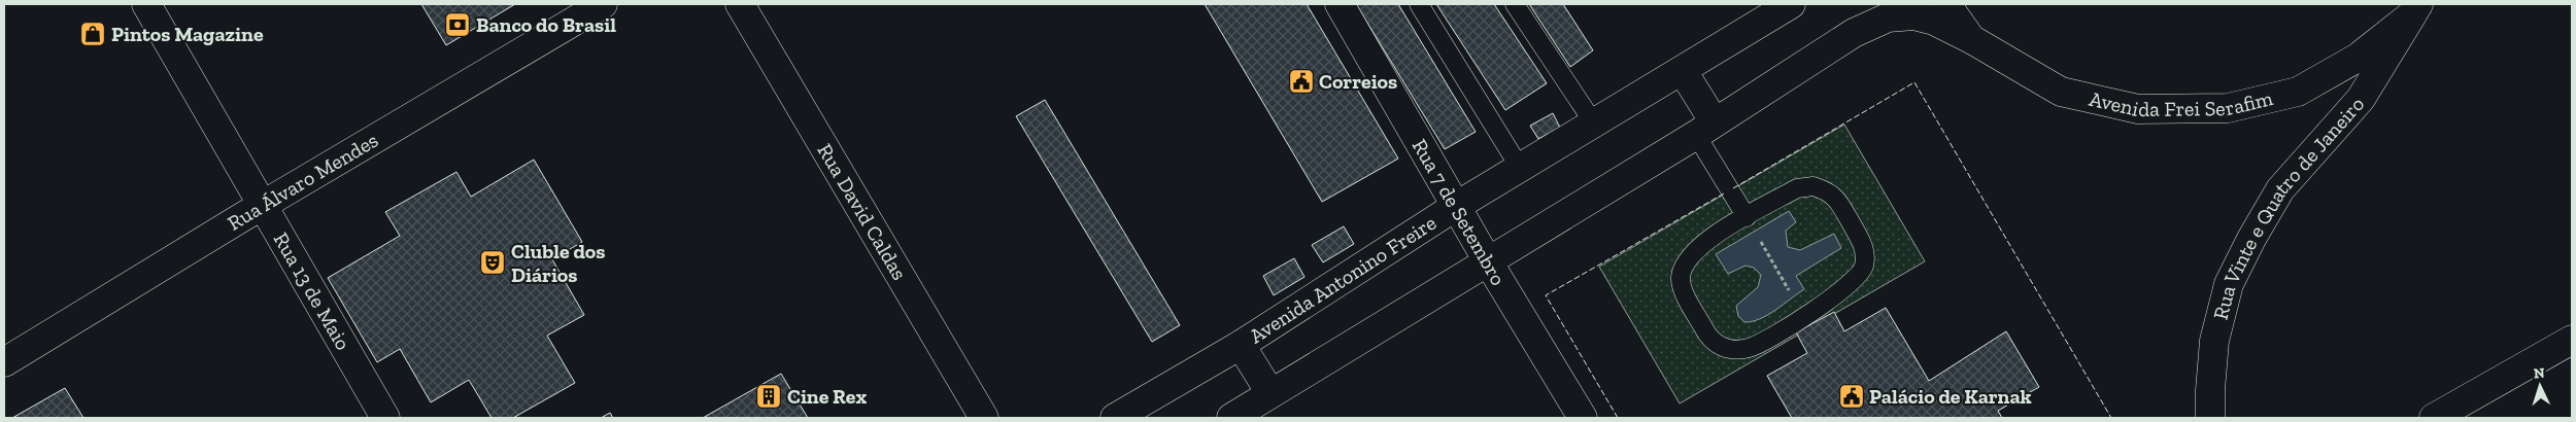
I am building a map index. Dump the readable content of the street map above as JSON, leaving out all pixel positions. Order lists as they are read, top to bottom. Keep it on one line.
{"streets":{"street":["Avenida Frei Serafim","Rua Álvaro Mendes","Rua Vinte e Quatro de Janeiro","Rua David Caldas","Rua 7 de Setembro","Avenida Antonino Freire","Rua 13 de Maio"]},"crossings":[["Avenida Frei Serafim","Rua Vinte e Quatro de Janeiro"],["Rua Álvaro Mendes","Rua 13 de Maio"],["Rua 7 de Setembro","Avenida Antonino Freire"]],"places":{"bank":["Banco do Brasil"],"shop":["Pintos Magazine"],"public building":["Correios","Palácio de Karnak"],"theatre":["Cluble dos Diários"],"building":["Cine Rex"]},"north":"top"}
